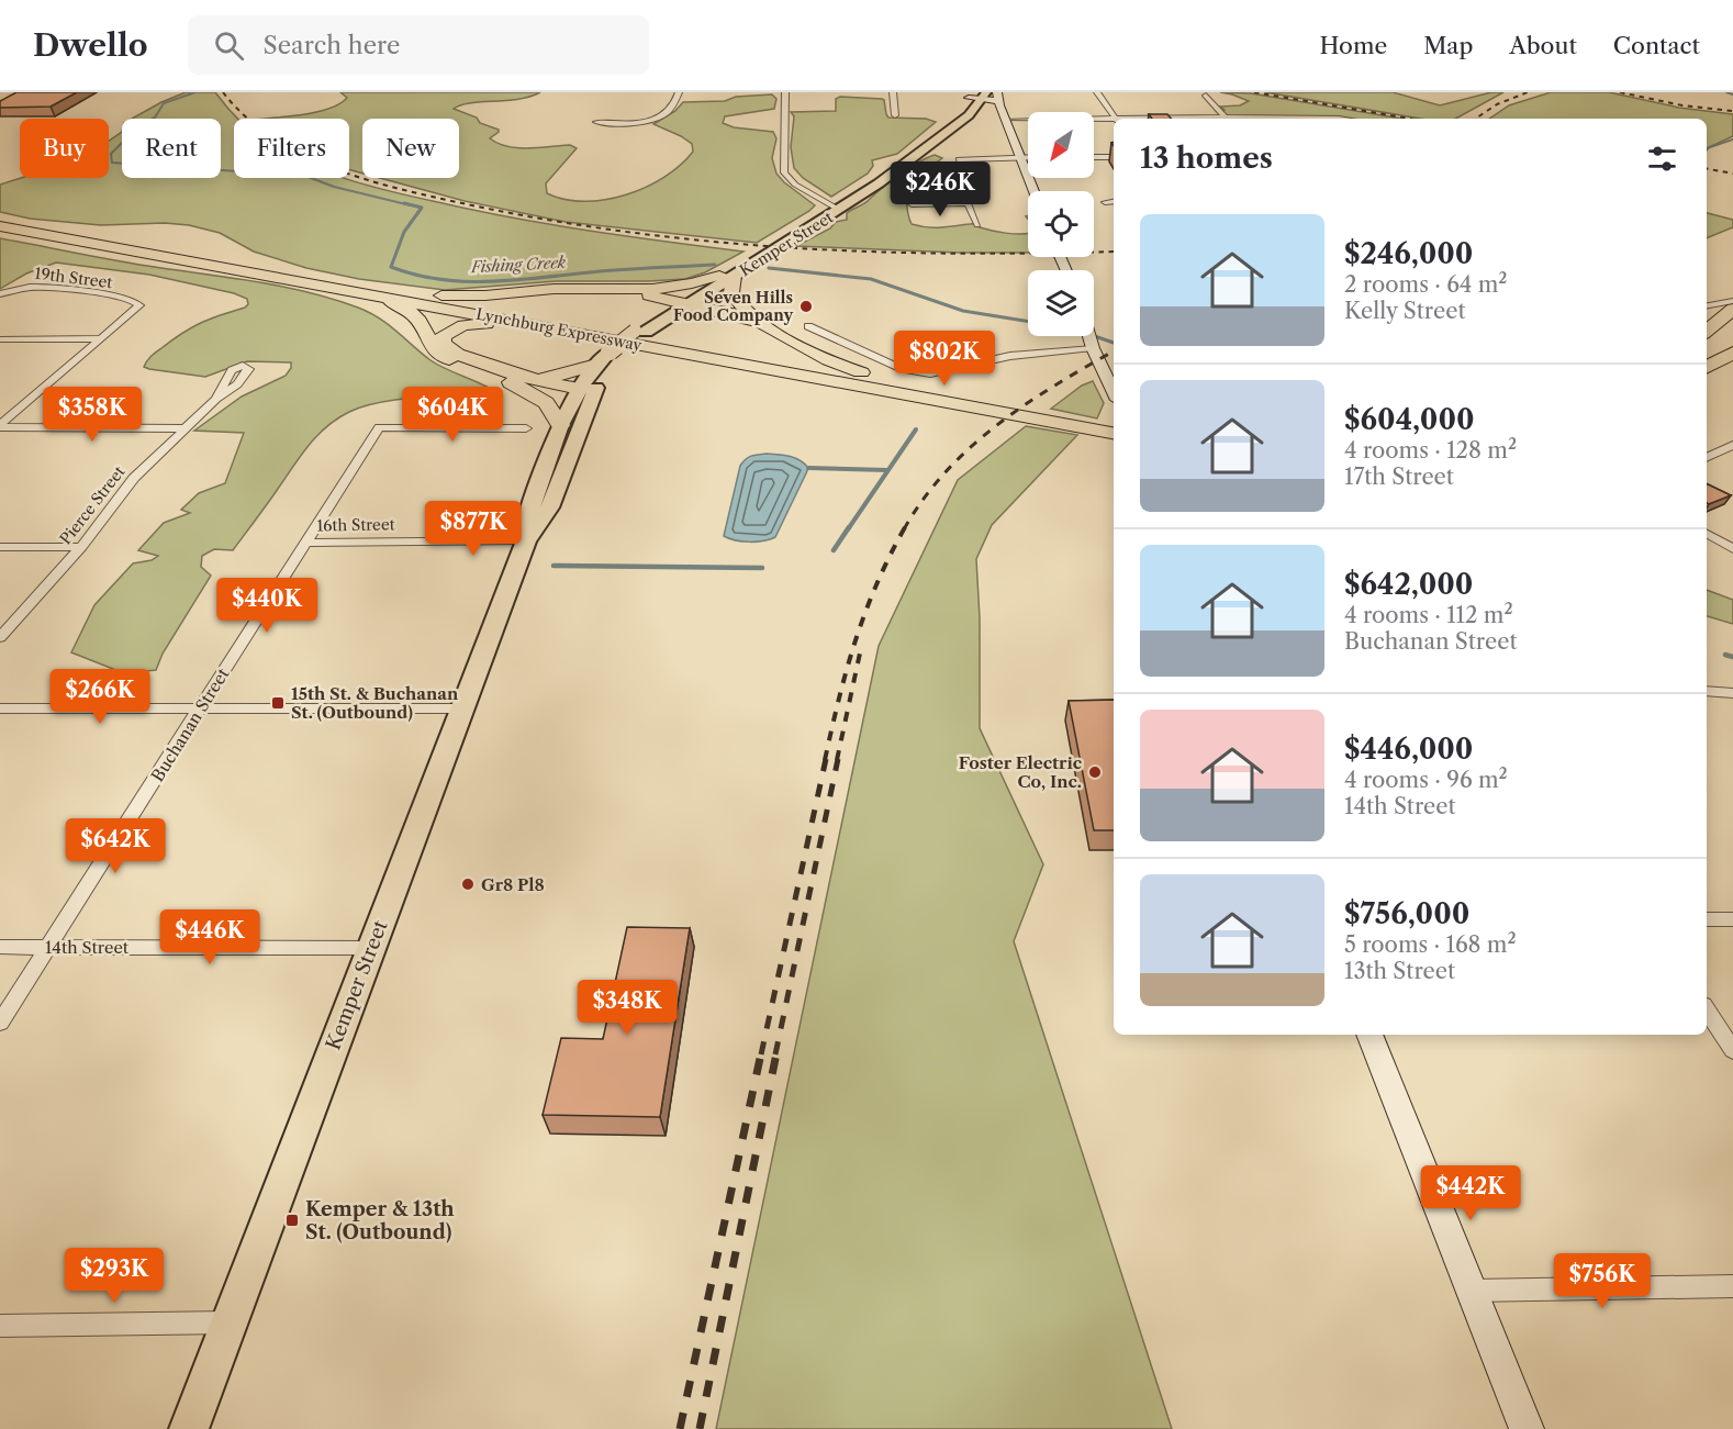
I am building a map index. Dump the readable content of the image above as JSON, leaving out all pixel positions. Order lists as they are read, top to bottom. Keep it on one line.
{"streets":{"highway":["Lynchburg Expressway"],"main road":["Kemper Street"],"street":["19th Street","Pierce Street","16th Street","Buchanan Street","14th Street"]},"crossings":[["Kemper Street","16th Street"],["Kemper Street","14th Street"],["16th Street","Buchanan Street"],["Buchanan Street","14th Street"]],"water":["Fishing Creek"],"places":{"other":["Seven Hills Food Company","Foster Electric Co, Inc.","Gr8 Pl8"],"transit":["15th St. & Buchanan St. (Outbound)","Kemper & 13th St. (Outbound)"]},"north":"bottom left","page":{"header":"Dwello","search":"Search here","nav":["Home","Map","About","Contact"],"chip":["Buy","Rent","Filters","New"],"heading":"13 homes","price":["$246K","$802K","$358K","$604K","$877K","$440K","$266K","$642K","$446K","$348K","$442K","$293K","$756K"],"list":[{"name":"$246,000","note":"2 rooms · 64 m² · Kelly Street"},{"name":"$604,000","note":"4 rooms · 128 m² · 17th Street"},{"name":"$642,000","note":"4 rooms · 112 m² · Buchanan Street"},{"name":"$446,000","note":"4 rooms · 96 m² · 14th Street"},{"name":"$756,000","note":"5 rooms · 168 m² · 13th Street"}]}}
